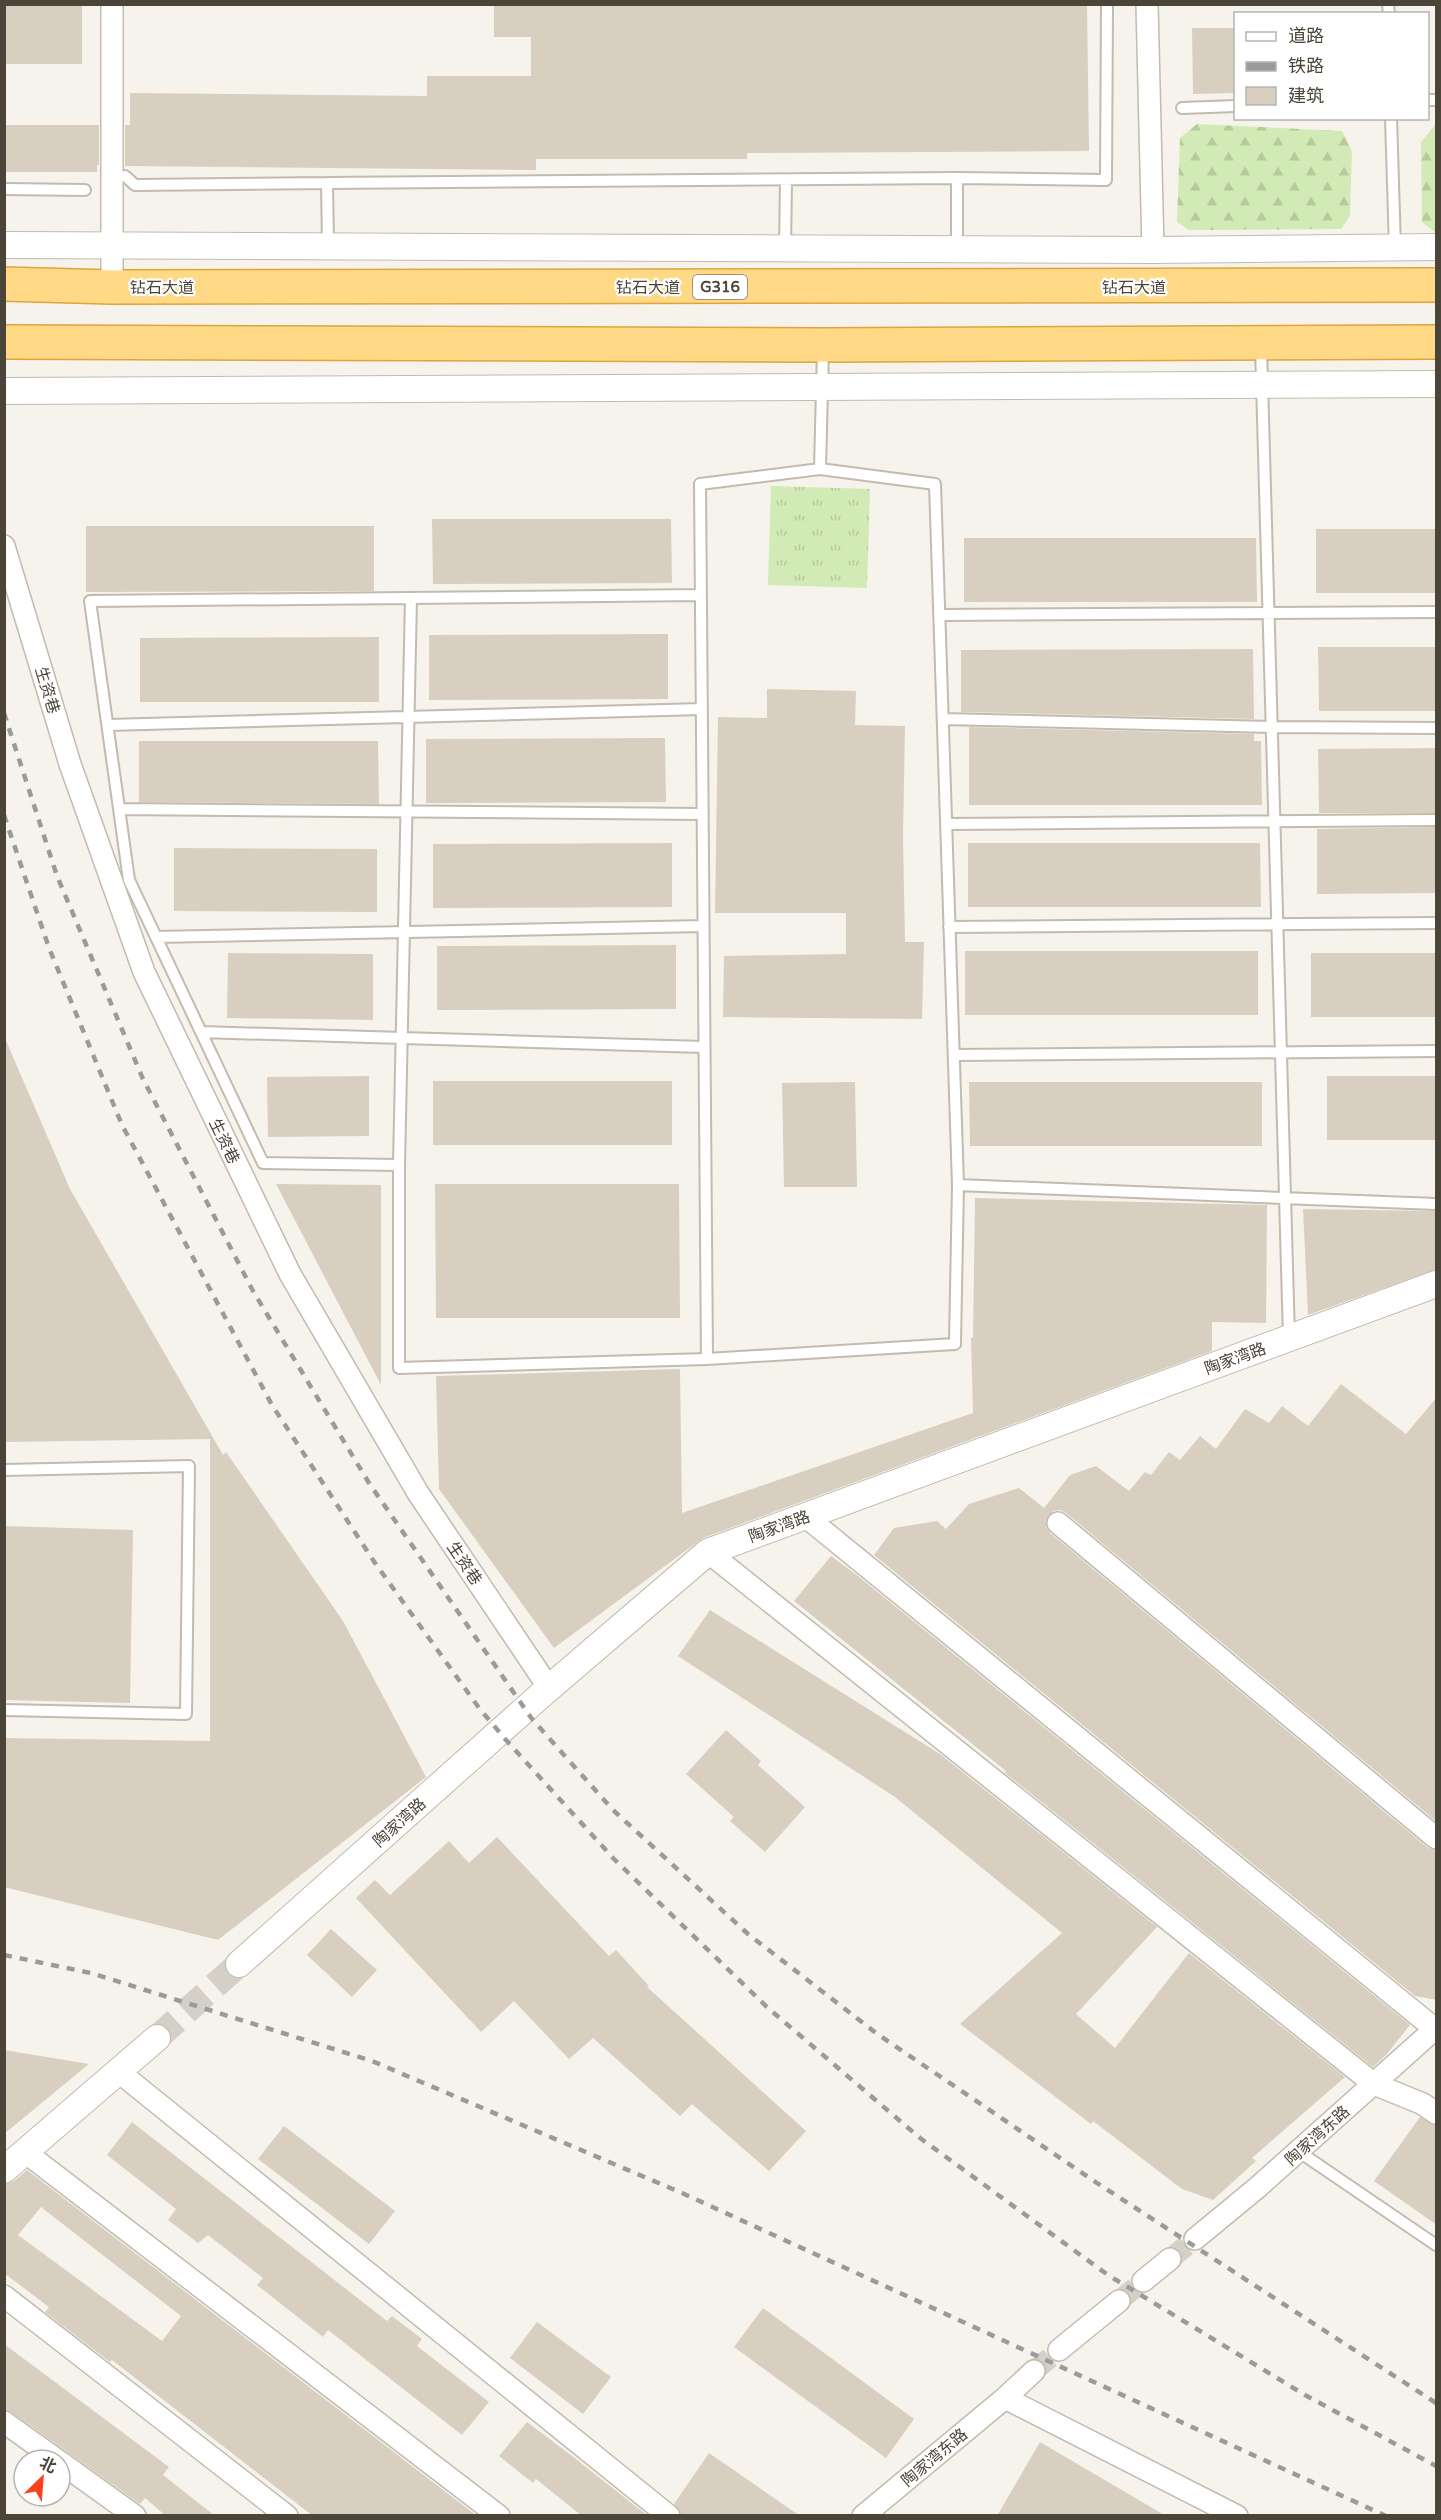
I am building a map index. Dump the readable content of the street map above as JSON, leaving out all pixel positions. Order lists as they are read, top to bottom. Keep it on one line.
{"streets":{"highway":["钻石大道","G316"],"street":["生资巷","陶家湾路","陶家湾东路"]},"crossings":[["生资巷","陶家湾路"]],"legend":["道路","铁路","建筑"],"north":"top right"}
